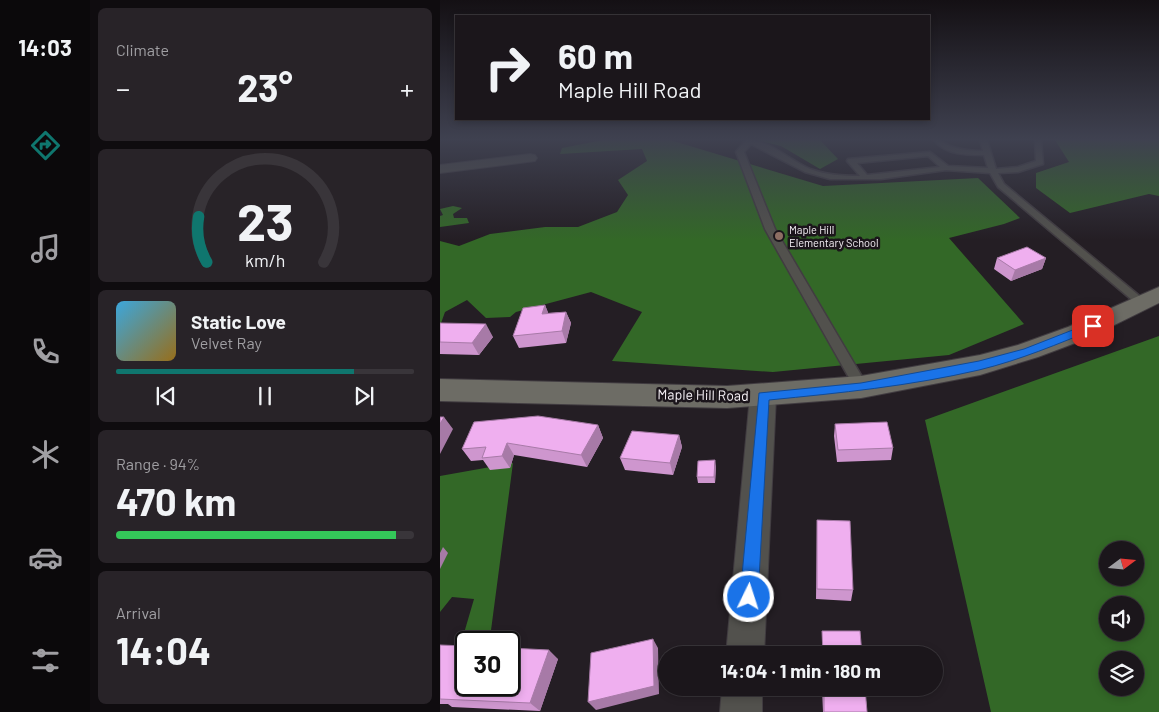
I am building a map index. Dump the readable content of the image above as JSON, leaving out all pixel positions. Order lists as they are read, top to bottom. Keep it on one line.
{"streets":{"street":["Maple Hill Road"]},"places":["Maple Hill Elementary School"],"north":"right","page":{"tabs":"14:03","tile":["Climate",["Range · 94%","470 km"],["Arrival","14:04"]],"turn":["60 m","Maple Hill Road"],"heat":["−","23°","+"],"song":["Static Love","Velvet Ray"],"limit":"30","trip":"14:04 · 1 min · 180 m","gauge":["23","km/h"]}}
